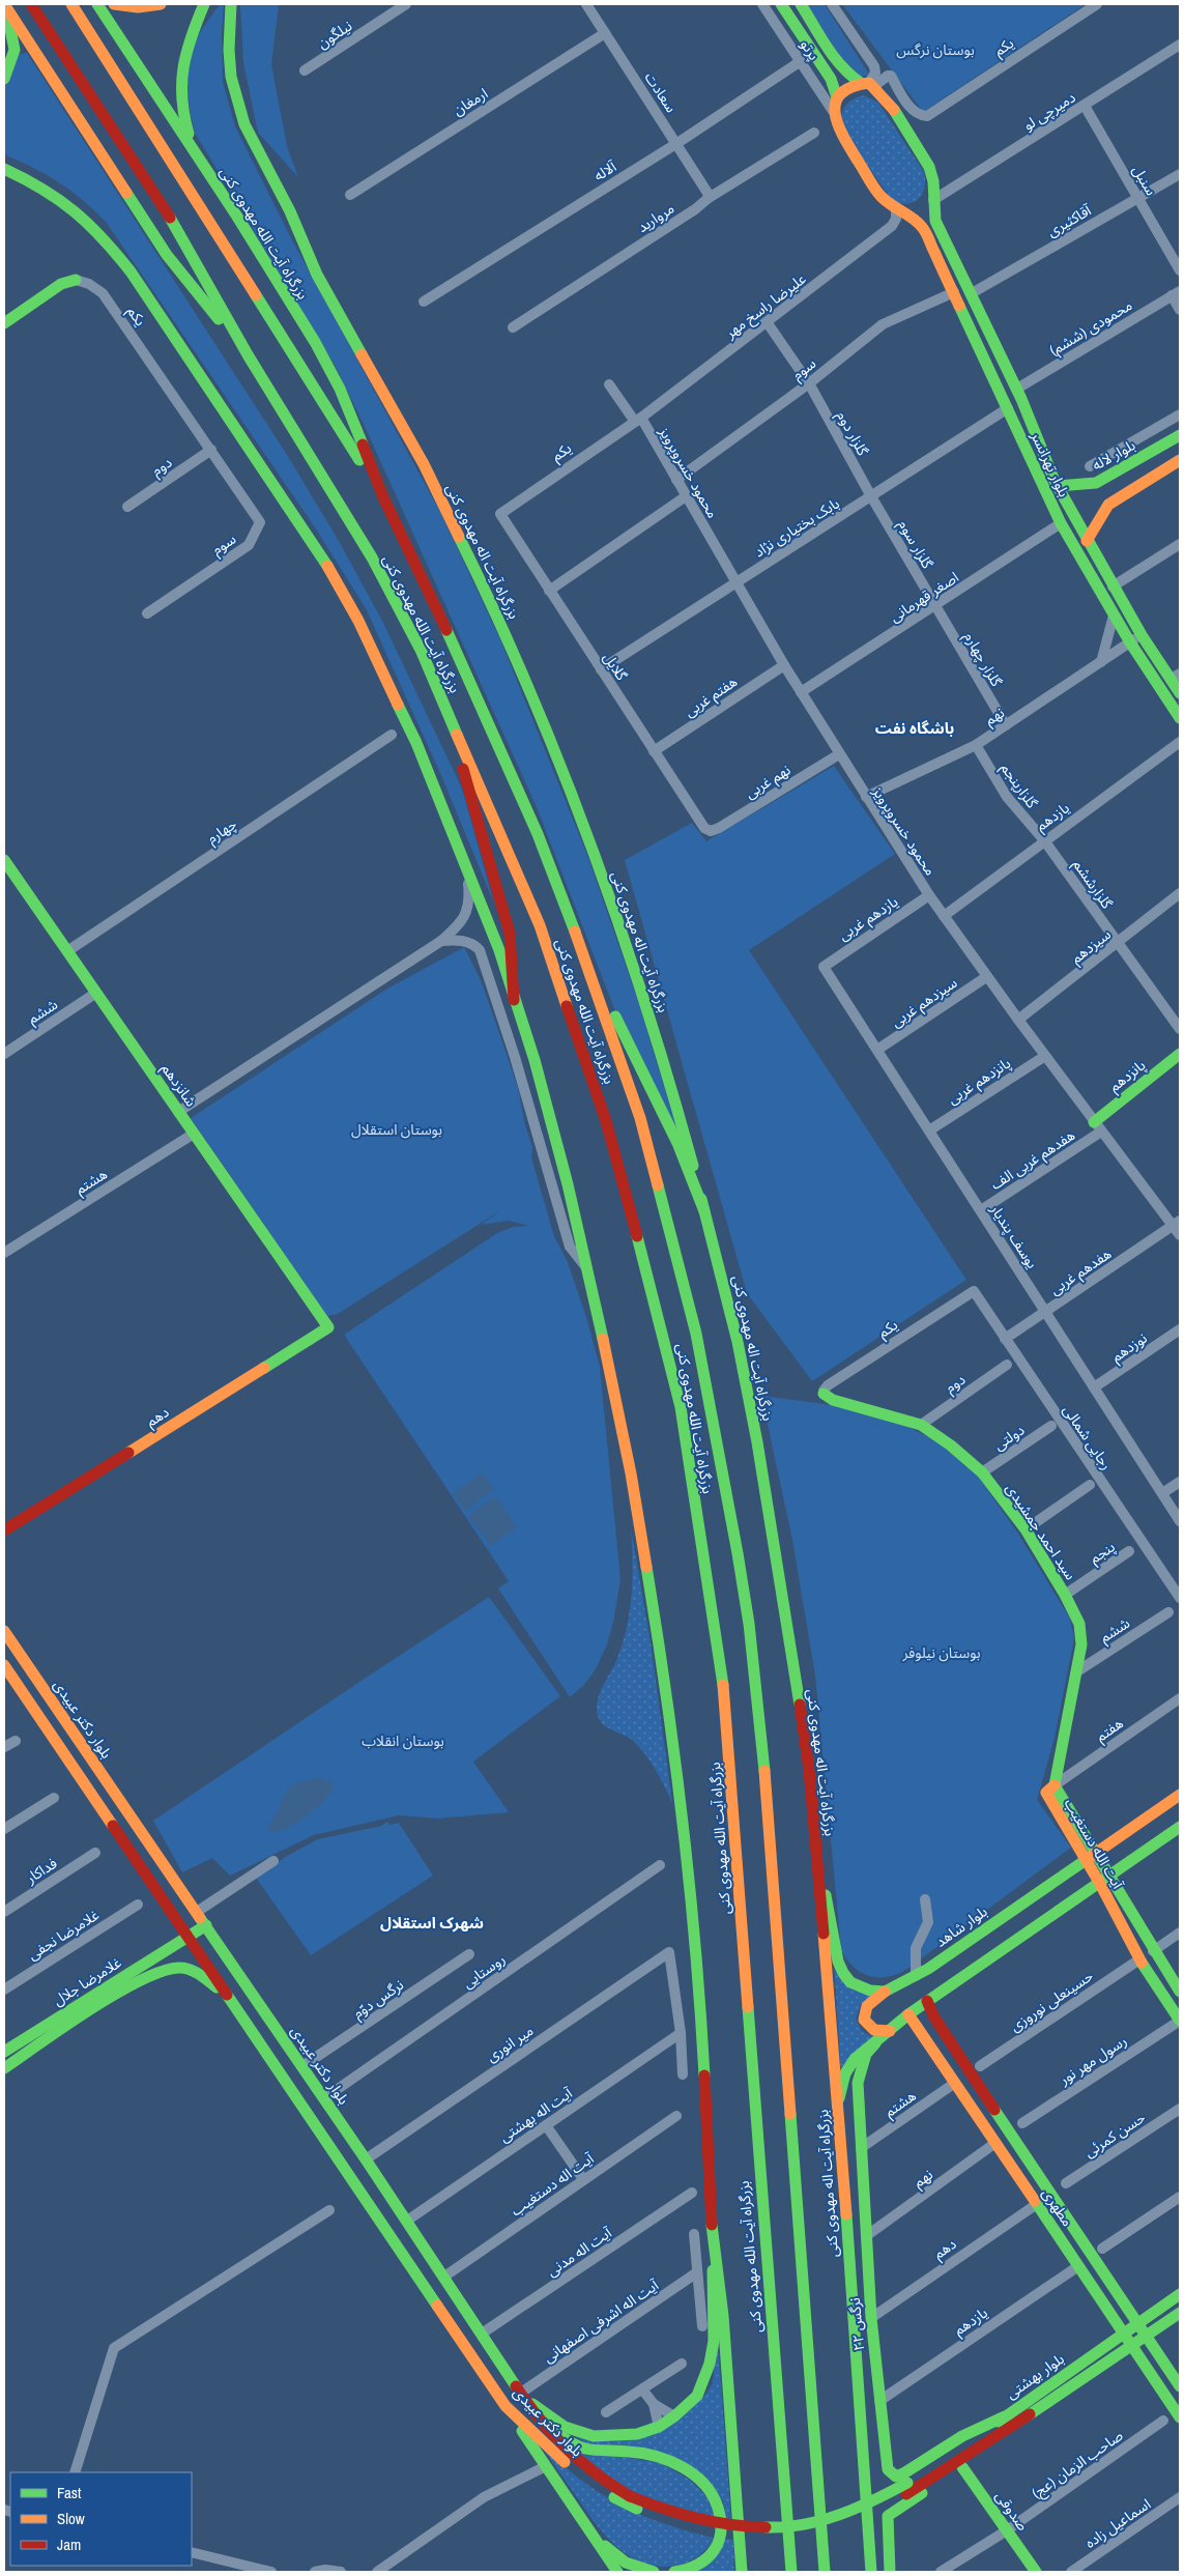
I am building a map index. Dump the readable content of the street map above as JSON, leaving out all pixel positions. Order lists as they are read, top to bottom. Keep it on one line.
{"streets":{"main road":["یکم","بزرگراه آیت الله مهدوی کنی","بلوار لاله","بلوار تهرانسر","بزرگراه آیت اله مهدوی کنی","پانزدهم","شانزدهم","دهم","سید احمد جمشیدی","بلوار دکتر عبیدی","آیت الله دستغیب","بلوار شاهد","غلامرضا جلال","مطهری","نرگس ۲۲","بلوار بهشتی","صدوقی"],"street":["نیلگون","پرتو","سعادت","ارمغان","دمیرچی لو","آلاله","سنبل","مروارید","آقاکثیری","علیرضا راسخ مهر","محمودی (ششم)","سوم","گلزار دوم","دوم","محمود خسروپرویز","بابک بختیاری نژاد","گلزار سوم","اصغر قهرمانی","گلزار چهارم","گلایل","هفتم غربی","نهم","نهم غربی","گلزارپنجم","یازدهم","چهارم","گلزارششم","یازدهم غربی","سیزدهم","سیزدهم غربی","ششم","پانزدهم غربی","هفدهم غربی الف","هشتم","یوسف پندیار","هفدهم غربی","نوزدهم","دولتی","رجایی شمالی","پنجم","هفتم","فداکار","غلامرضا نجفی","روستایی","نرگس دوّم","حسینعلی نوروزی","میر انوری","رسول مهر نور","آیت اله بهشتی","حسن کمرئی","آیت اله دستغیب","آیت اله مدنی","آیت اله اشرفی اصفهانی","صاحب الزمان (عج)","اسماعیل زاده"]},"crossings":[["یکم","علیرضا راسخ مهر"],["یکم","سوم"],["یکم","بلوار تهرانسر"],["یکم","دوم"],["یکم","محمود خسروپرویز"],["یکم","گلایل"],["یکم","رجایی شمالی"],["یکم","سید احمد جمشیدی"],["پرتو","آلاله"],["سعادت","ارمغان"],["سعادت","آلاله"],["سعادت","مروارید"],["دمیرچی لو","سنبل"],["دمیرچی لو","بلوار تهرانسر"],["سنبل","آقاکثیری"],["آقاکثیری","بلوار تهرانسر"],["علیرضا راسخ مهر","گلزار دوم"],["علیرضا راسخ مهر","محمود خسروپرویز"],["محمودی (ششم)","بلوار تهرانسر"],["سوم","گلزار دوم"],["سوم","بلوار تهرانسر"],["سوم","دوم"],["سوم","محمود خسروپرویز"],["گلزار دوم","بابک بختیاری نژاد"],["گلزار دوم","گلزار سوم"],["بلوار لاله","بلوار تهرانسر"],["بلوار تهرانسر","بابک بختیاری نژاد"],["بلوار تهرانسر","اصغر قهرمانی"],["بلوار تهرانسر","نهم"],["دوم","سید احمد جمشیدی"],["محمود خسروپرویز","بابک بختیاری نژاد"],["محمود خسروپرویز","اصغر قهرمانی"],["محمود خسروپرویز","هفتم غربی"],["محمود خسروپرویز","نهم"],["محمود خسروپرویز","نهم غربی"],["محمود خسروپرویز","یازدهم"],["محمود خسروپرویز","یازدهم غربی"],["محمود خسروپرویز","سیزدهم"],["محمود خسروپرویز","سیزدهم غربی"],["محمود خسروپرویز","پانزدهم"],["محمود خسروپرویز","پانزدهم غربی"],["محمود خسروپرویز","هفدهم غربی الف"],["محمود خسروپرویز","هفدهم غربی"],["بابک بختیاری نژاد","گلزار سوم"],["بابک بختیاری نژاد","گلایل"],["گلزار سوم","اصغر قهرمانی"],["گلزار سوم","گلزار چهارم"],["اصغر قهرمانی","گلزار چهارم"],["گلزار چهارم","نهم"],["گلایل","هفتم غربی"],["گلایل","نهم غربی"],["نهم","گلزارپنجم"],["نهم","مطهری"],["نهم","نرگس ۲۲"],["گلزارپنجم","یازدهم"],["گلزارپنجم","گلزارششم"],["یازدهم","گلزارششم"],["یازدهم","مطهری"],["یازدهم","نرگس ۲۲"],["چهارم","شانزدهم"],["گلزارششم","سیزدهم"],["یازدهم غربی","یوسف پندیار"],["سیزدهم غربی","یوسف پندیار"],["ششم","شانزدهم"],["ششم","سید احمد جمشیدی"],["پانزدهم","هفدهم غربی الف"],["پانزدهم غربی","یوسف پندیار"],["شانزدهم","هشتم"],["شانزدهم","دهم"],["هفدهم غربی الف","یوسف پندیار"],["هشتم","مطهری"],["هشتم","نرگس ۲۲"],["یوسف پندیار","هفدهم غربی"],["یوسف پندیار","نوزدهم"],["هفدهم غربی","رجایی شمالی"],["دهم","مطهری"],["دهم","نرگس ۲۲"],["دولتی","سید احمد جمشیدی"],["سید احمد جمشیدی","پنجم"],["سید احمد جمشیدی","هفتم"],["سید احمد جمشیدی","آیت الله دستغیب"],["بلوار دکتر عبیدی","روستایی"],["بلوار دکتر عبیدی","غلامرضا جلال"],["بلوار دکتر عبیدی","نرگس دوّم"],["بلوار دکتر عبیدی","میر انوری"],["بلوار دکتر عبیدی","آیت اله بهشتی"],["بلوار دکتر عبیدی","آیت اله دستغیب"],["بلوار دکتر عبیدی","آیت اله مدنی"],["بلوار دکتر عبیدی","آیت اله اشرفی اصفهانی"],["بلوار دکتر عبیدی","بلوار بهشتی"],["هفتم","آیت الله دستغیب"],["آیت الله دستغیب","بلوار شاهد"],["آیت الله دستغیب","حسینعلی نوروزی"],["آیت الله دستغیب","رسول مهر نور"],["میر انوری","آیت اله بهشتی"],["مطهری","بلوار بهشتی"],["نرگس ۲۲","بلوار بهشتی"],["صاحب الزمان (عج)","صدوقی"]],"districts":["باشگاه نفت","شهرک استقلال"],"parks":["بوستان نرگس","بوستان استقلال","بوستان نیلوفر","بوستان انقلاب"],"legend":["Fast","Slow","Jam"]}
